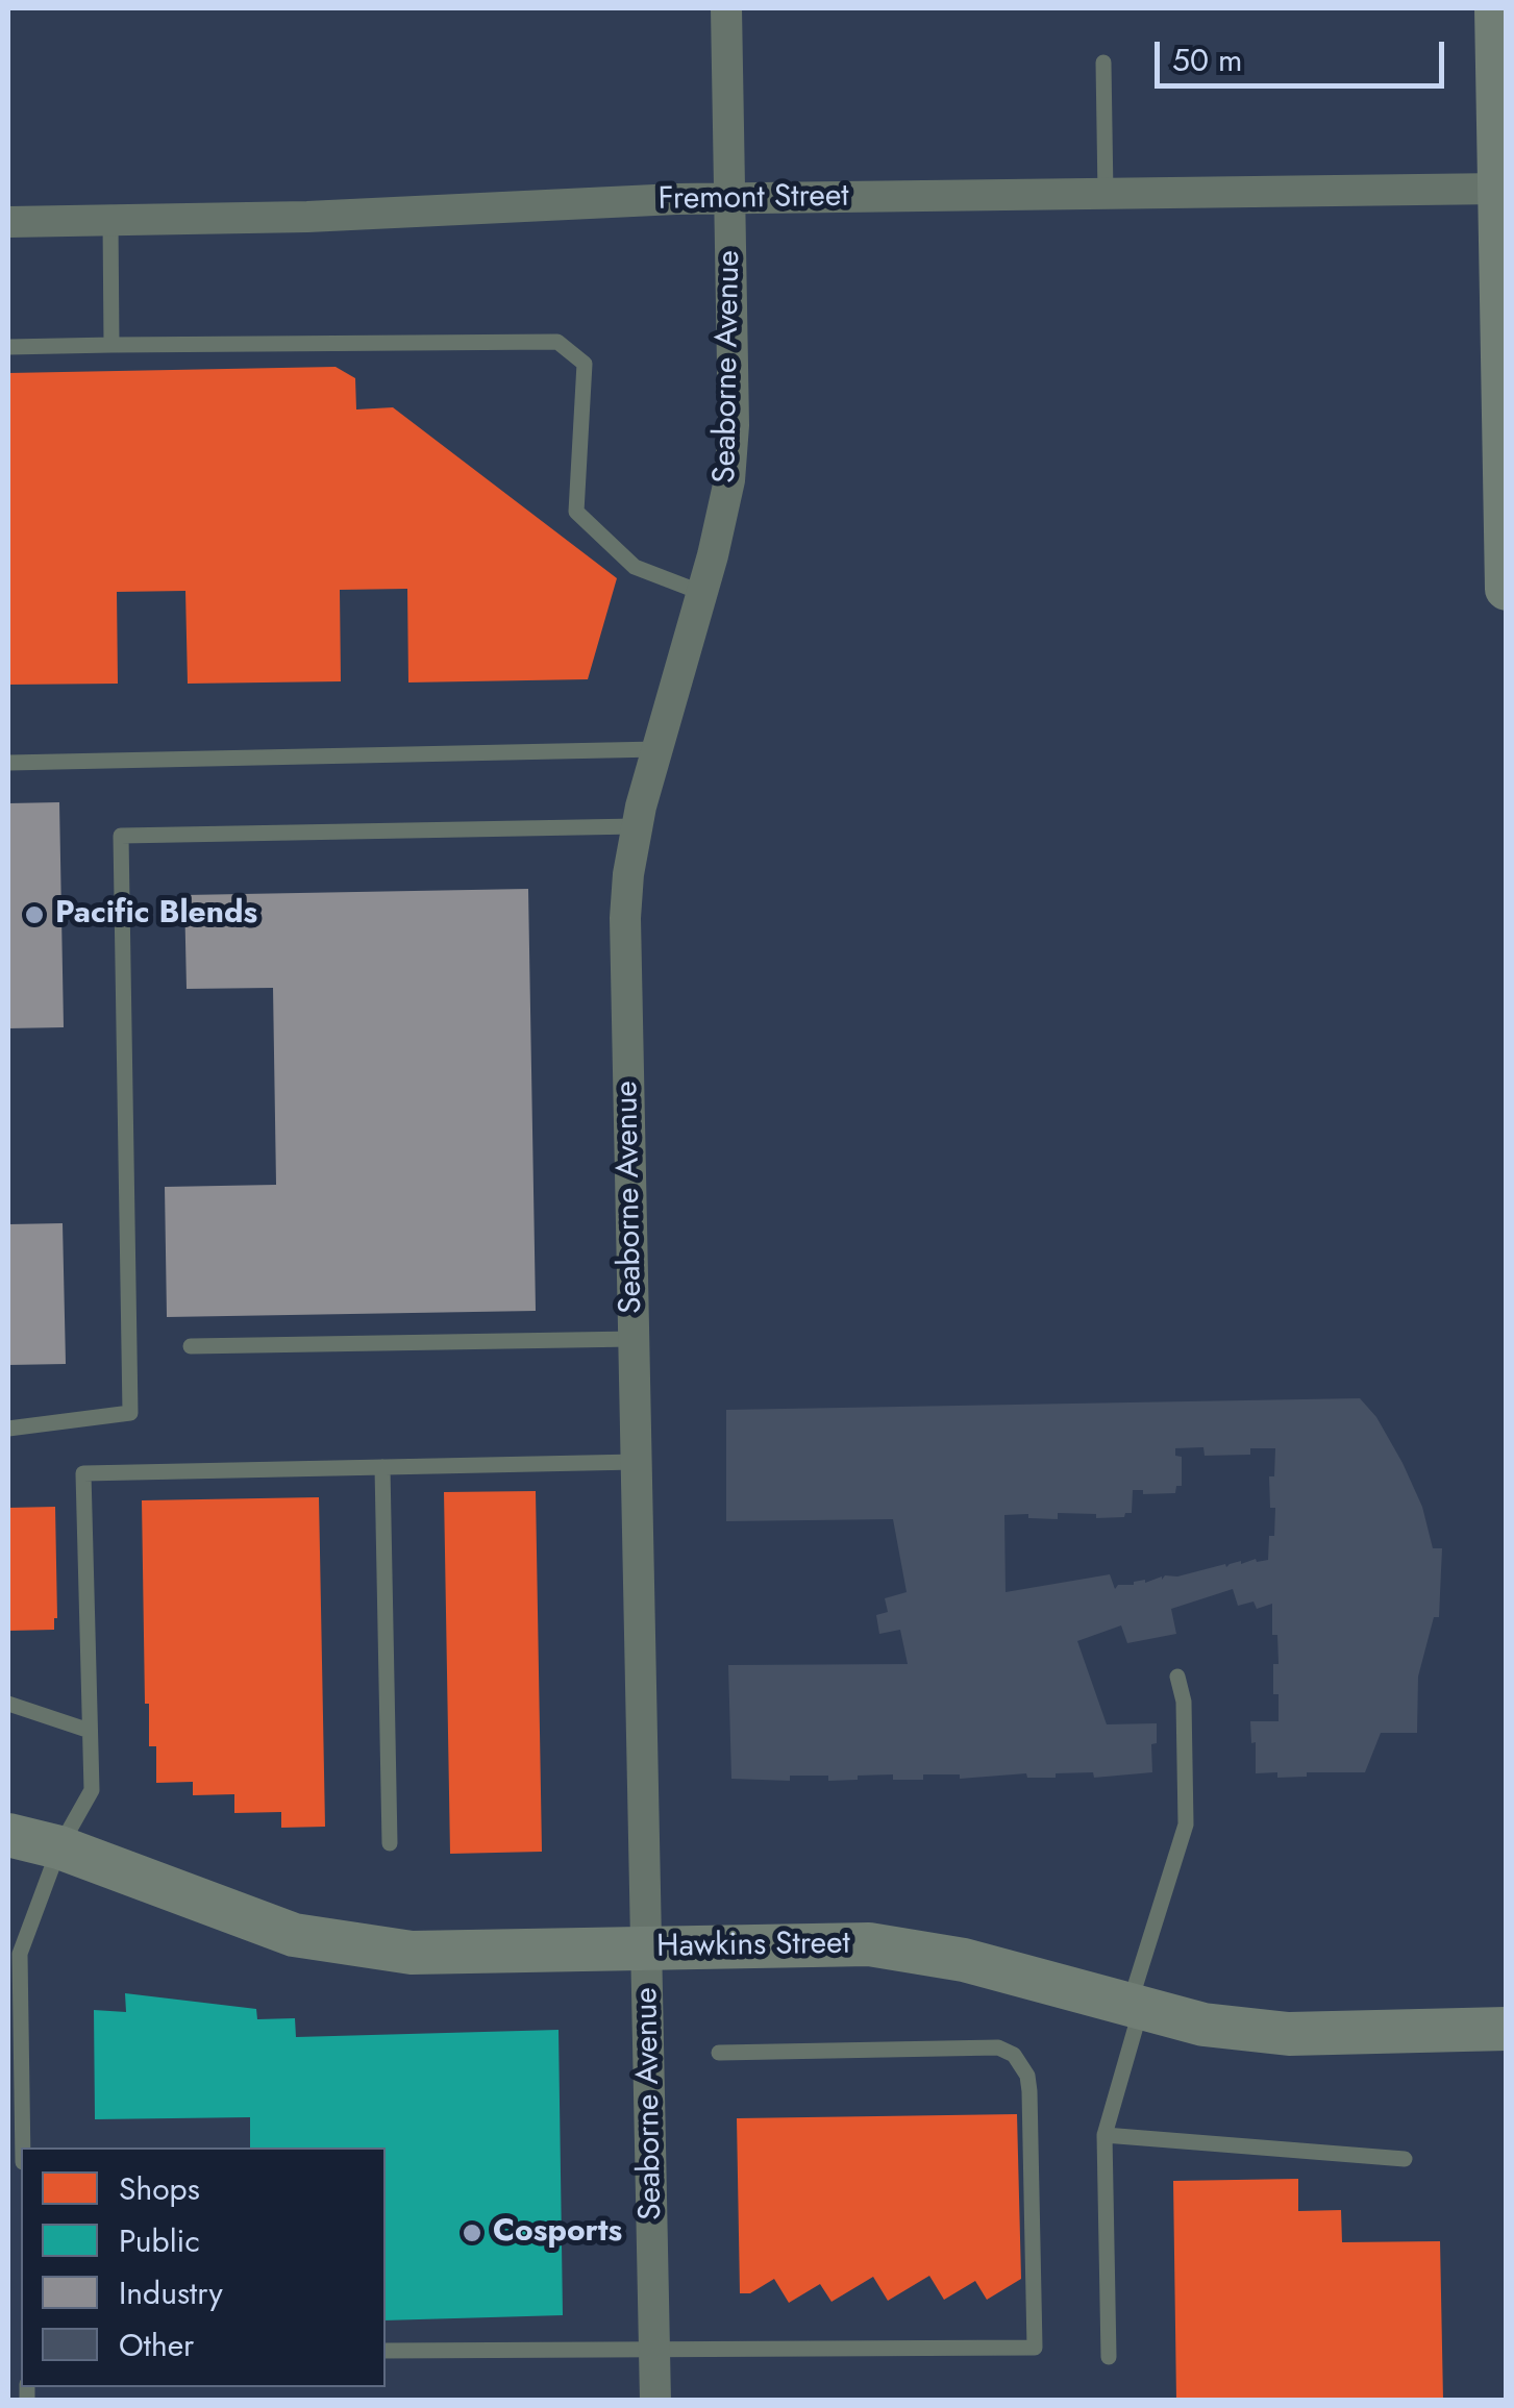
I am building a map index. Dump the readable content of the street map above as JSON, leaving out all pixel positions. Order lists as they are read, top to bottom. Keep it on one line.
{"streets":{"street":["Fremont Street","Seaborne Avenue","Hawkins Street"]},"crossings":[["Fremont Street","Seaborne Avenue"],["Seaborne Avenue","Hawkins Street"]],"places":["Pacific Blends","Cosports"],"legend":["Shops","Public","Industry","Other"],"scale_bar":"50 m"}
